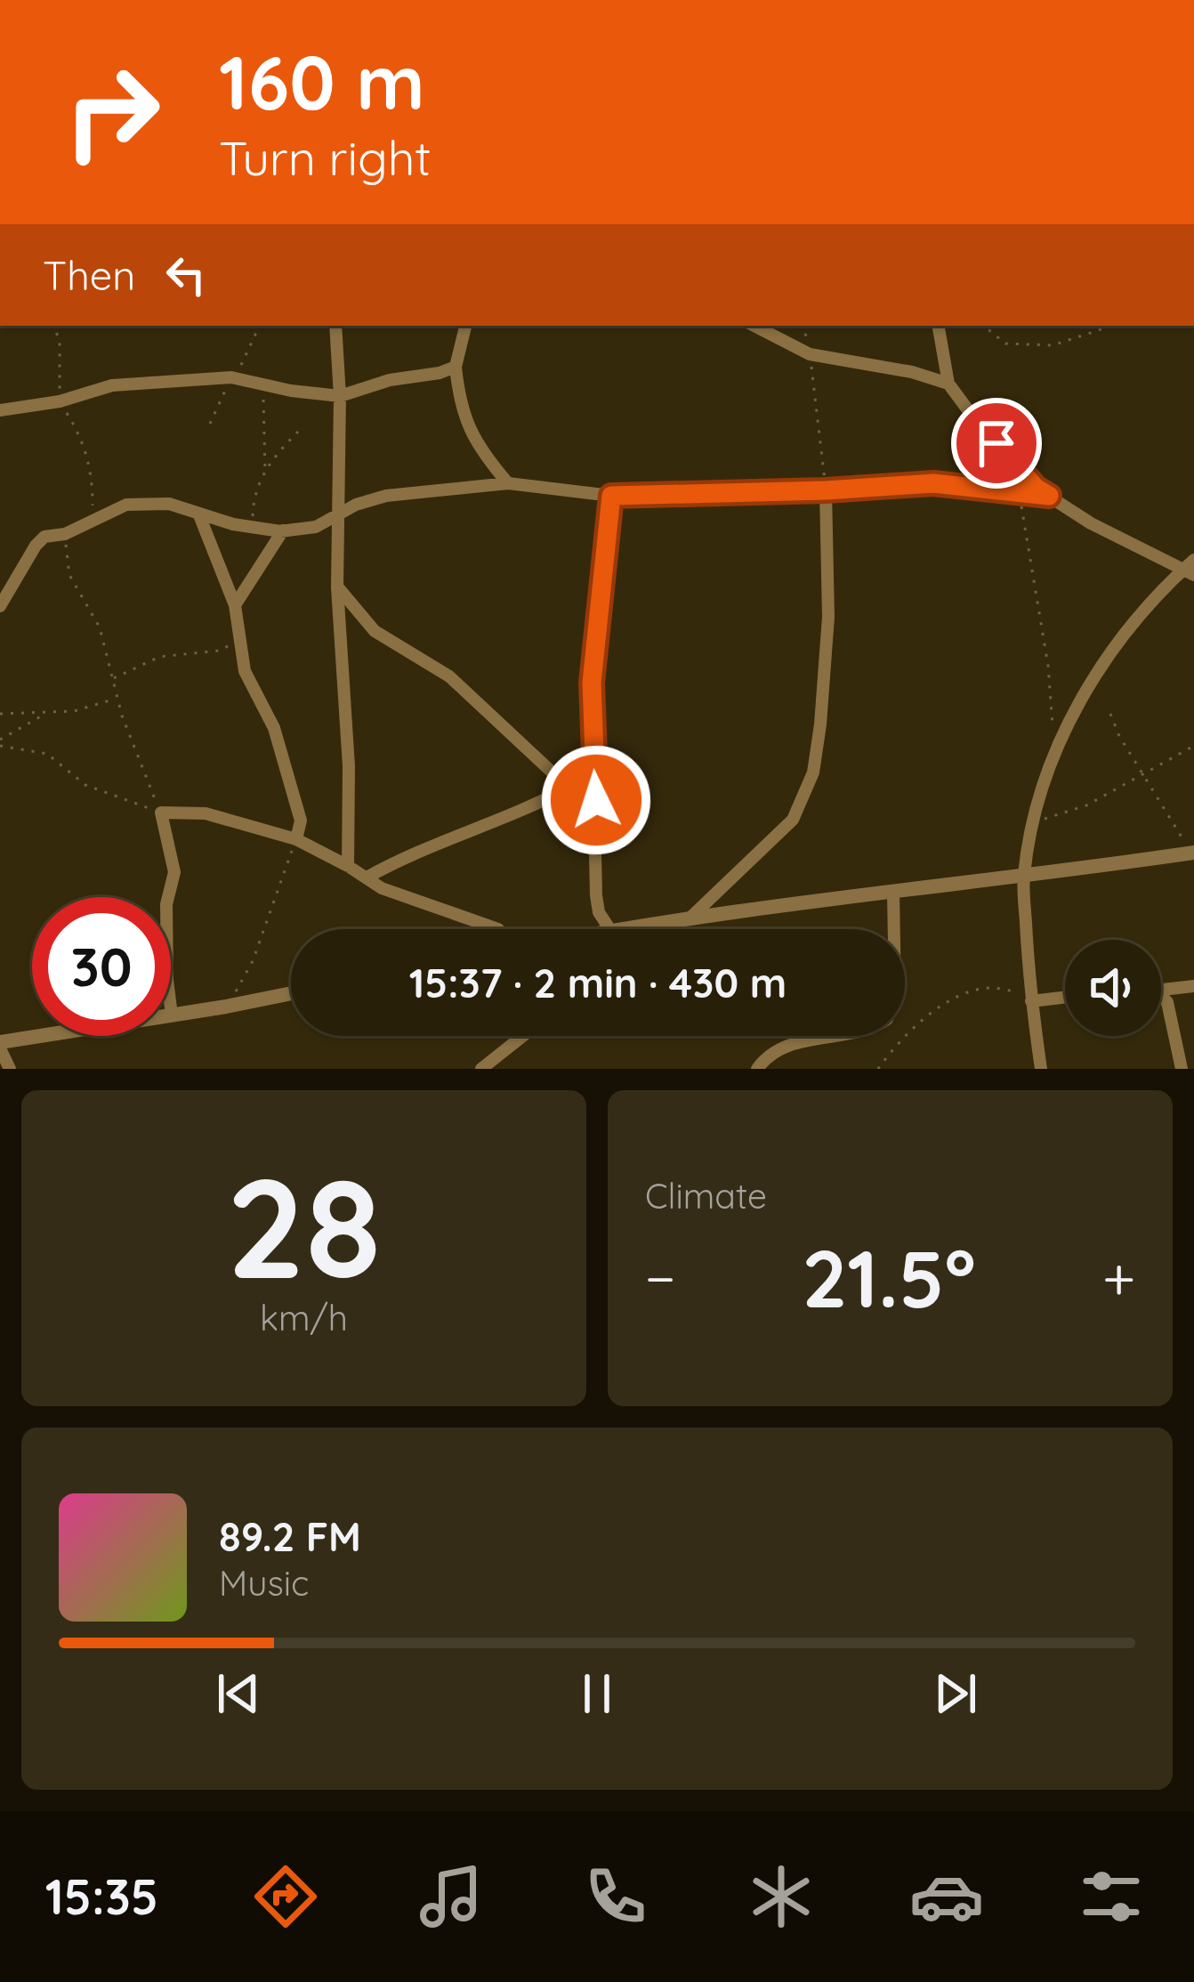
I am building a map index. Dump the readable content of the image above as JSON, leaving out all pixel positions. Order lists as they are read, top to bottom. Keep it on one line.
{"page":{"turn":["160 m","Turn right"],"then":"Then","limit":"30","trip":"15:37 · 2 min · 430 m","tile":[["28","km/h"],"Climate"],"heat":["−","21.5°","+"],"song":["89.2 FM","Music"],"tabs":"15:35"}}
